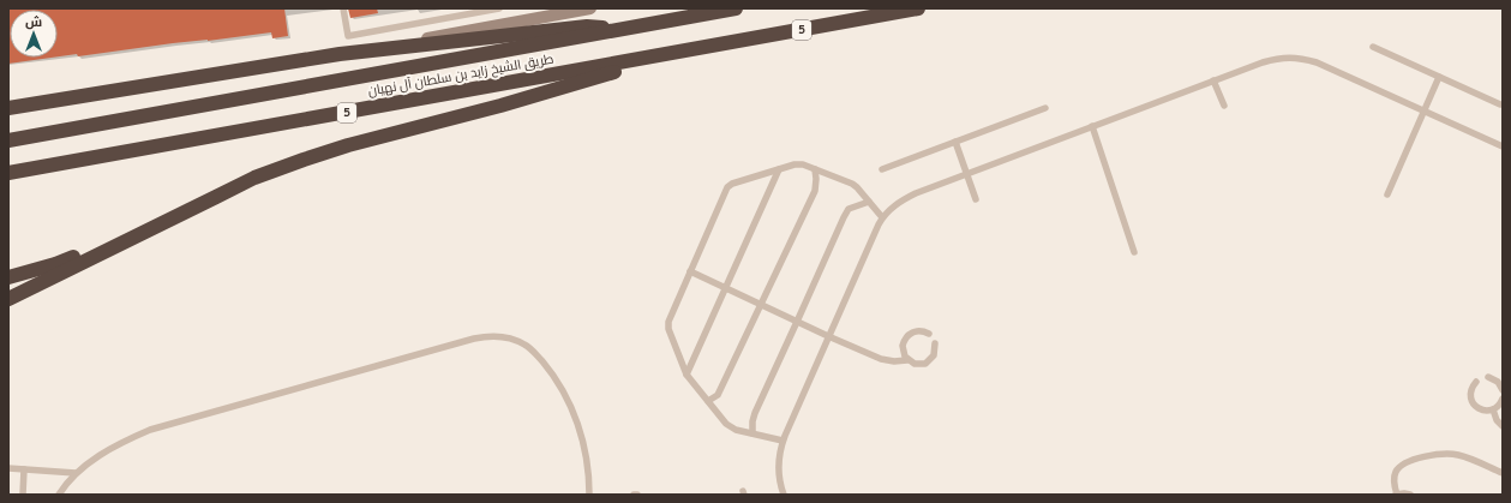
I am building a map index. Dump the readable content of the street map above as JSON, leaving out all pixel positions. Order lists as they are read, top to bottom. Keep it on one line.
{"streets":{"highway":["5","طريق الشيخ زايد بن سلطان آل نهيان"]},"north":"top"}
